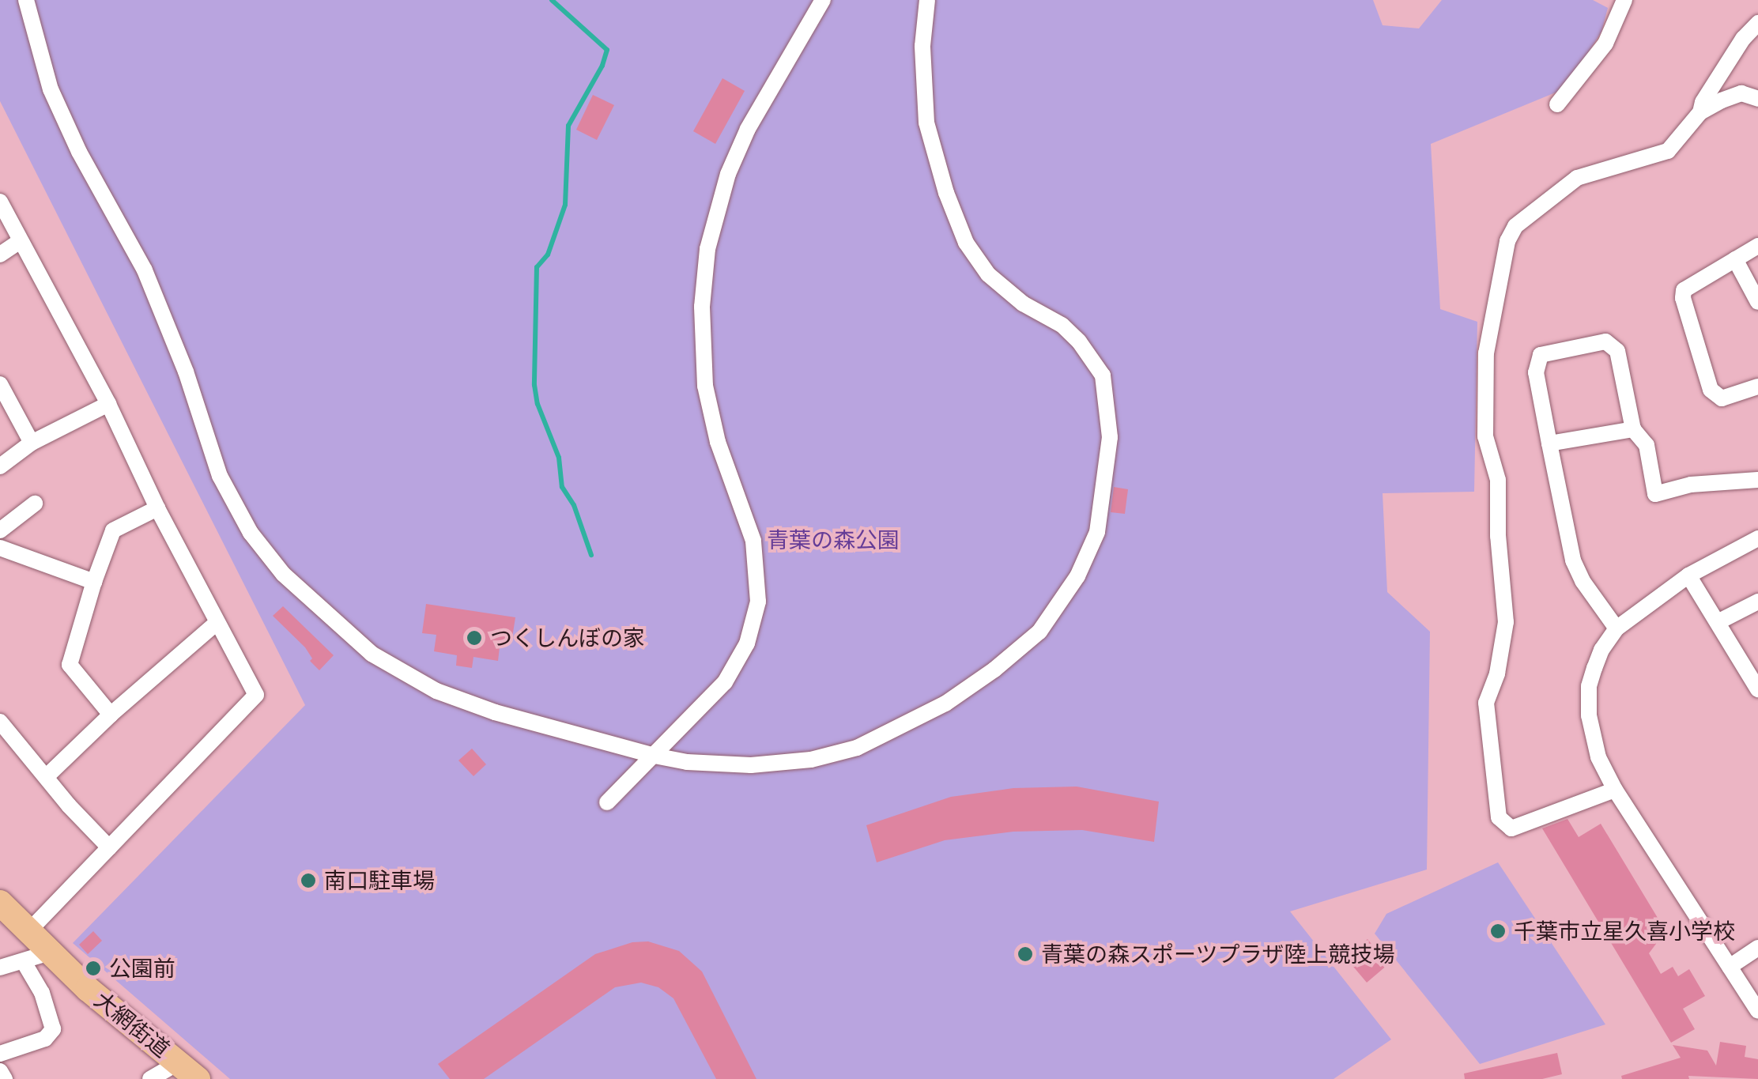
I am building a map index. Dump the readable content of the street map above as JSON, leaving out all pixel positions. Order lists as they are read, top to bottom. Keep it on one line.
{"streets":{"main road":["大網街道"]},"parks":["青葉の森公園"],"places":["つくしんぼの家","南口駐車場","千葉市立星久喜小学校","青葉の森スポーツプラザ陸上競技場","公園前"]}
